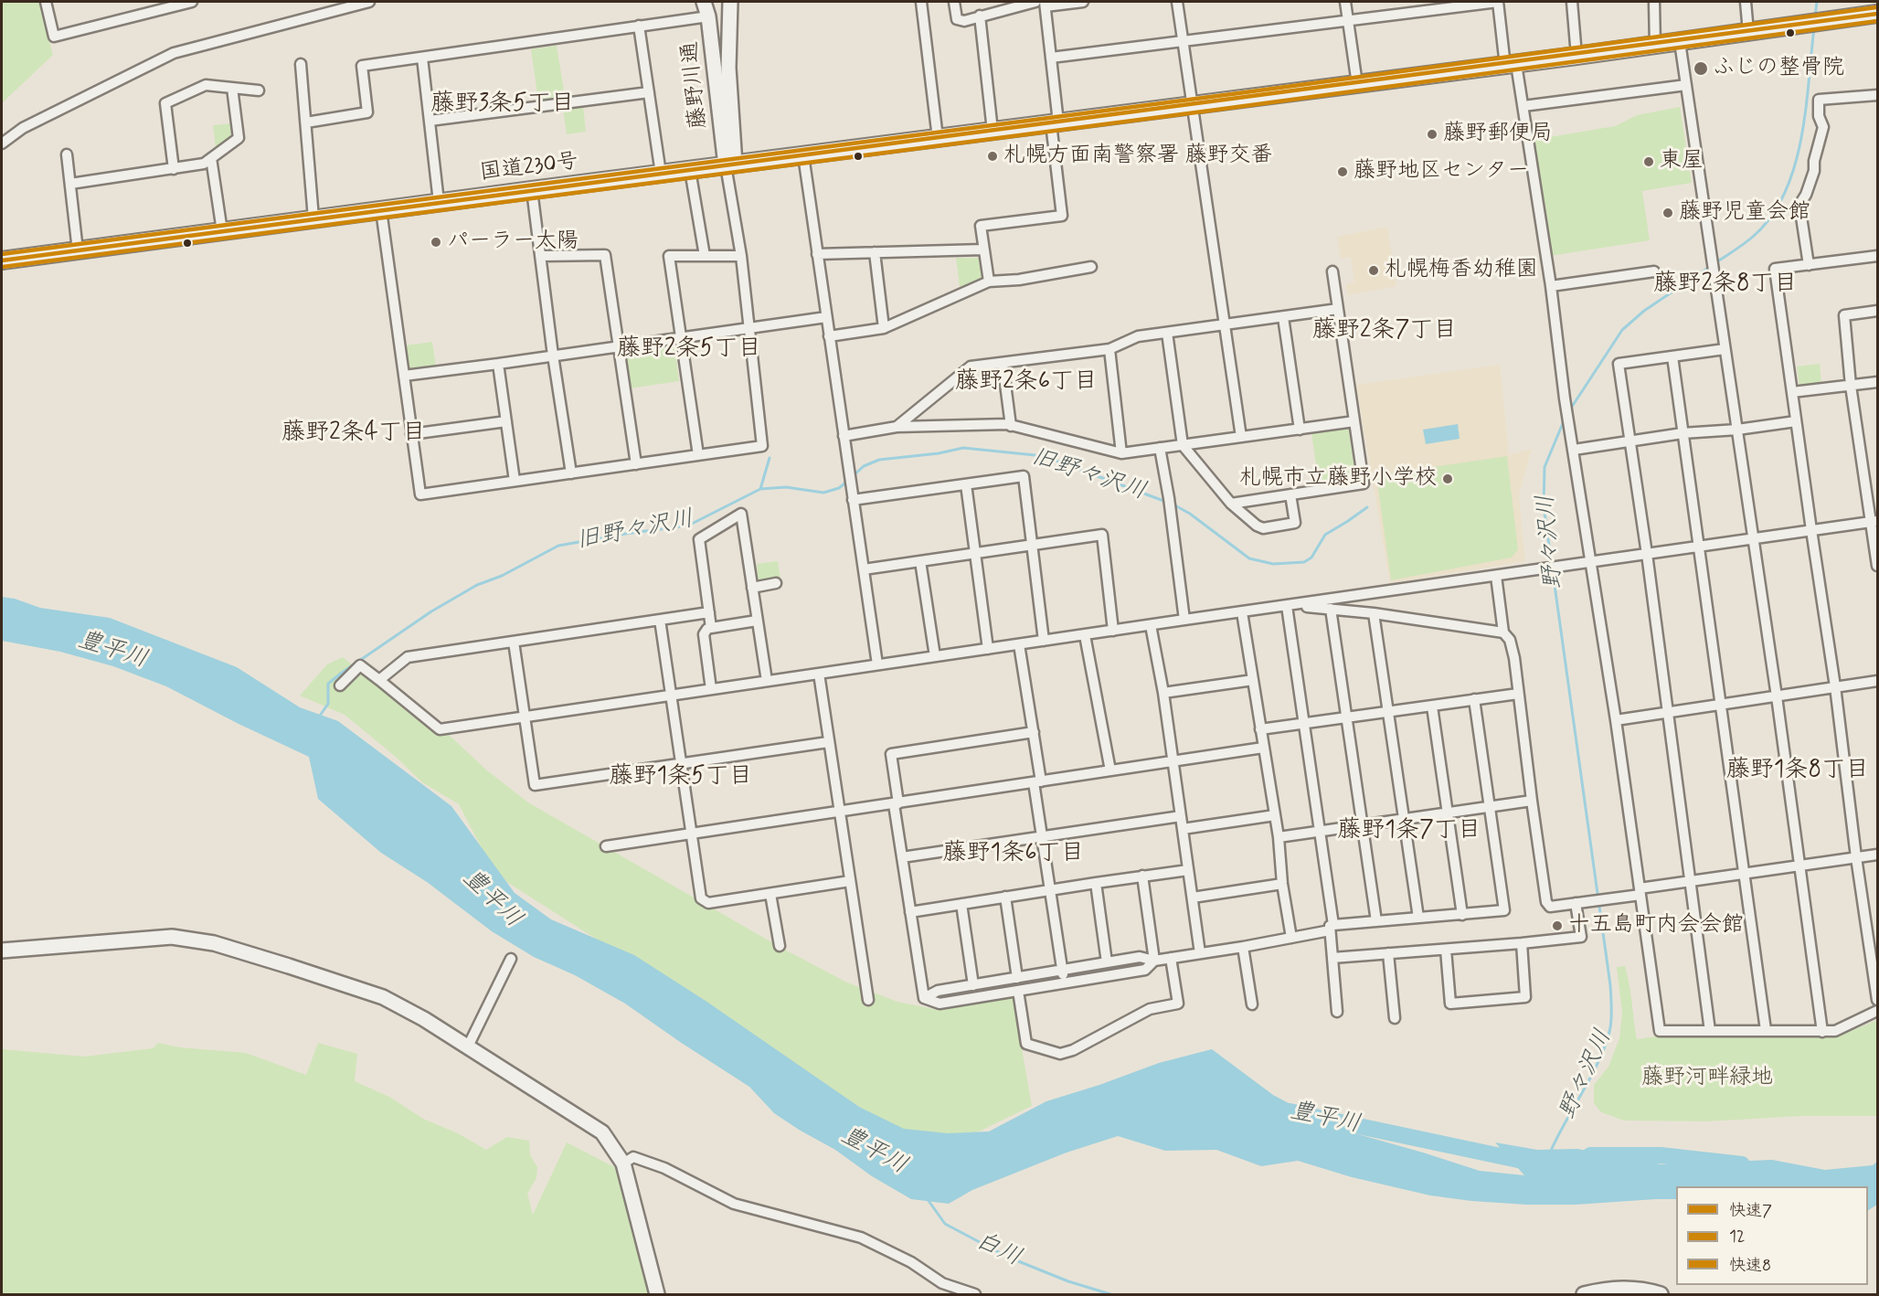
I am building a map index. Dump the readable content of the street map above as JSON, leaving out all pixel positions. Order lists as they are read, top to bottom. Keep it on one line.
{"streets":{"highway":["国道230号"],"street":["藤野川通"]},"crossings":[["藤野川通","国道230号"]],"districts":["藤野3条5丁目","藤野2条8丁目","藤野2条7丁目","藤野2条5丁目","藤野2条6丁目","藤野2条4丁目","藤野1条8丁目","藤野1条5丁目","藤野1条7丁目","藤野1条6丁目"],"water":["旧野々沢川","野々沢川","豊平川","白川"],"parks":["藤野河畔緑地"],"places":["ふじの整骨院","藤野郵便局","札幌方面南警察署 藤野交番","東屋","藤野地区センター","藤野児童会館","パーラー太陽","札幌梅香幼稚園","札幌市立藤野小学校","十五島町内会会館"],"lines":["transit line 快速8","transit line 快速7","transit line 12"],"legend":["快速7","12","快速8"]}
